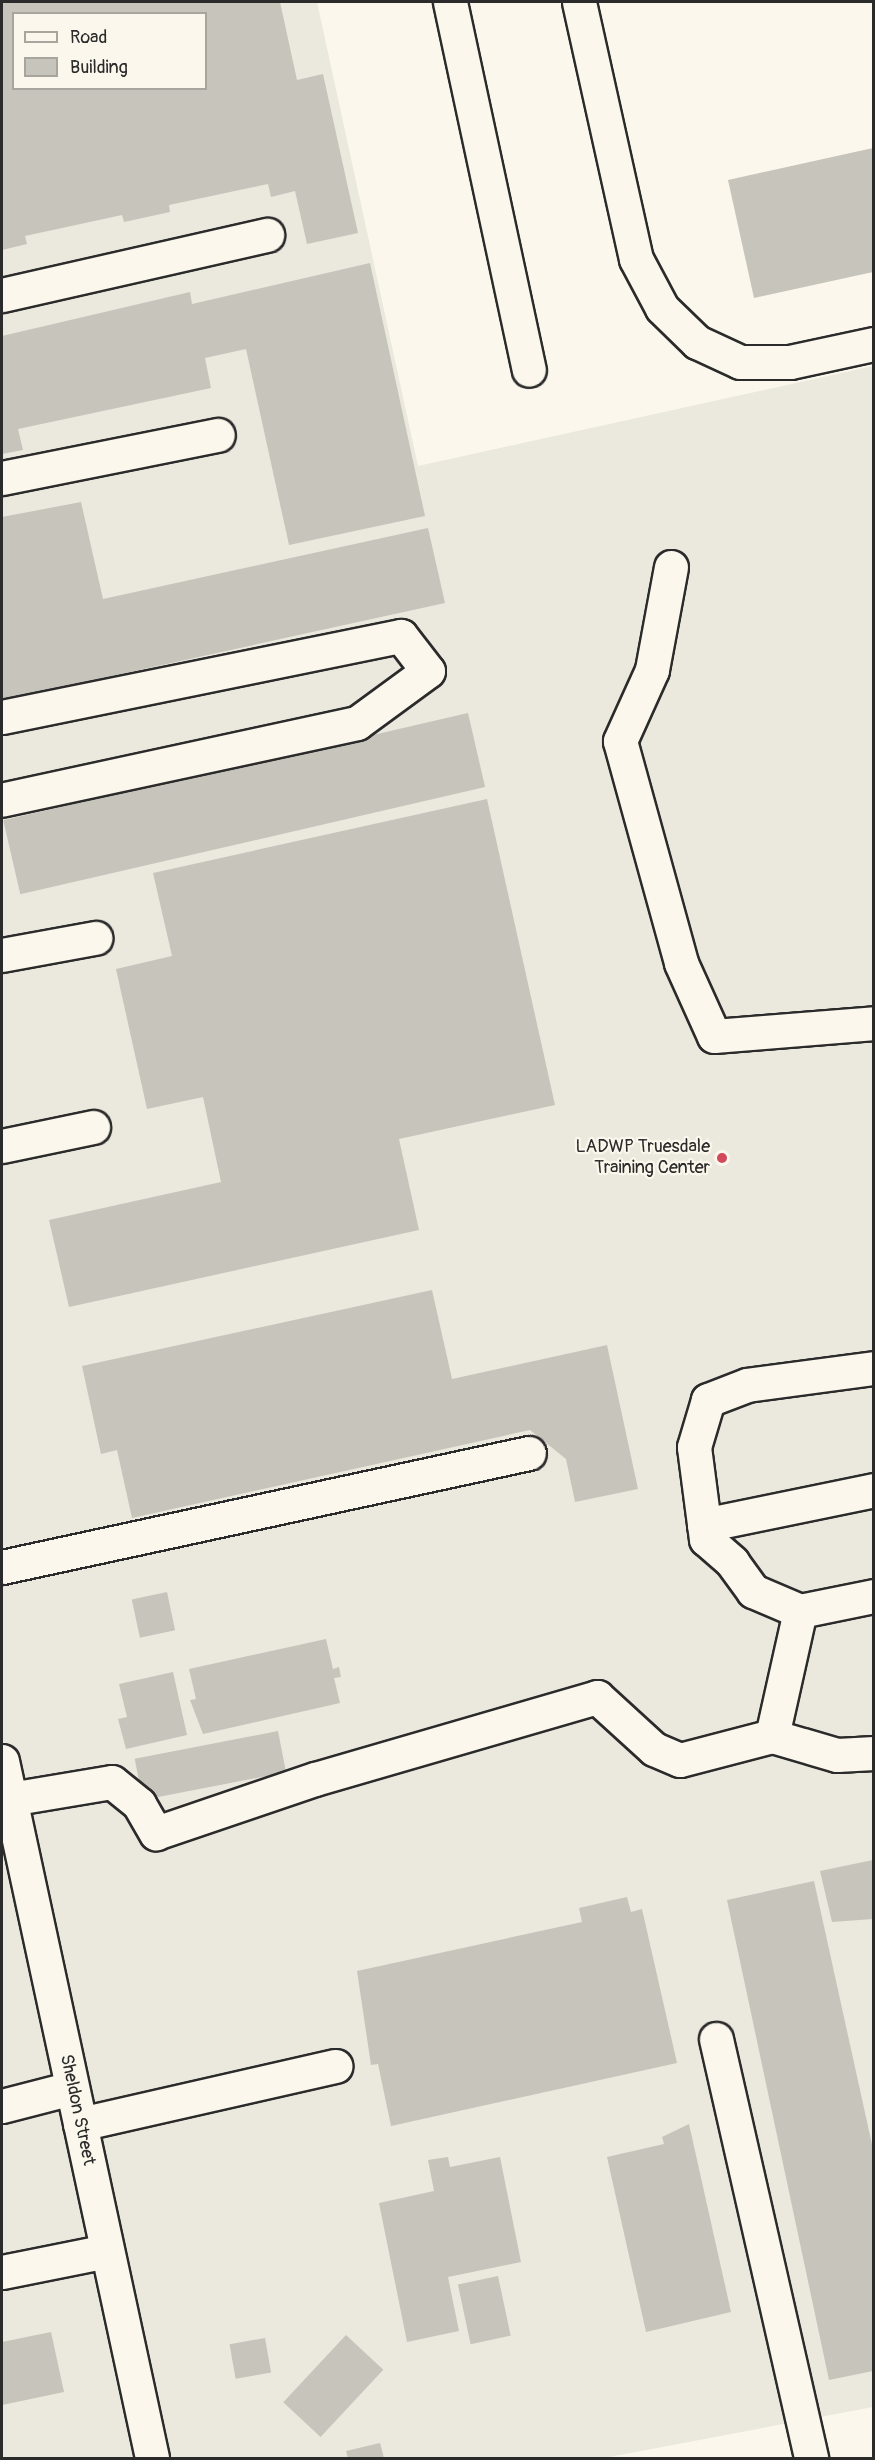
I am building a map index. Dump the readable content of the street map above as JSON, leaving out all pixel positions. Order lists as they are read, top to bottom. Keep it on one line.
{"streets":{"main road":["Sheldon Street"]},"places":["LADWP Truesdale Training Center"],"legend":["Road","Building"]}
